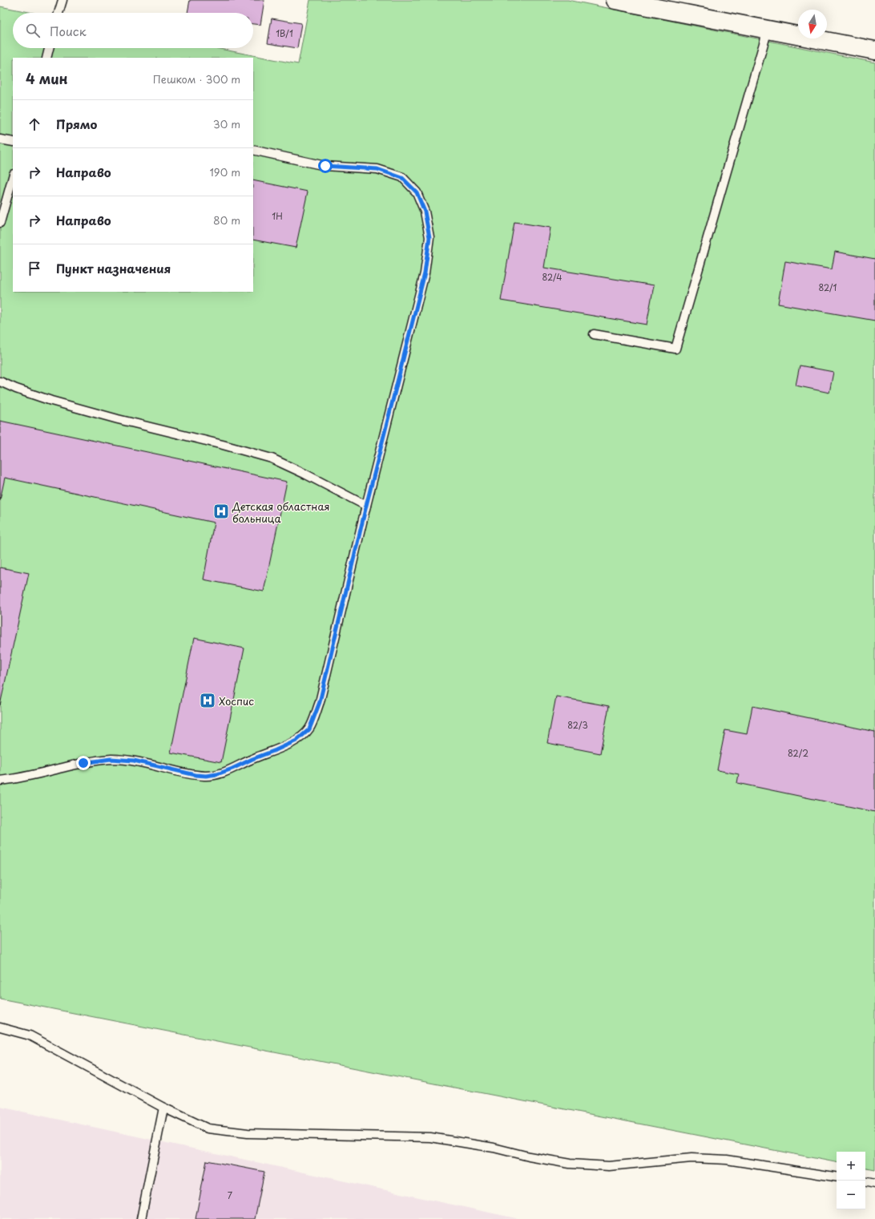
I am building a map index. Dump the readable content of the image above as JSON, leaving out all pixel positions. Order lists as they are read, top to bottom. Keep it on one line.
{"places":{"hospital":["Детская областная больница","Хоспис"]},"house_numbers":["1В/1","1Н","82/4","82/1","82/3","82/2","7"],"north":"bottom","page":{"search":"Поиск","heading":["4 мин","Пешком · 300 m"],"list":[["Прямо","30 m"],["Направо","190 m"],["Направо","80 m"],"Пункт назначения"],"map_buttons":["+","−"]}}
